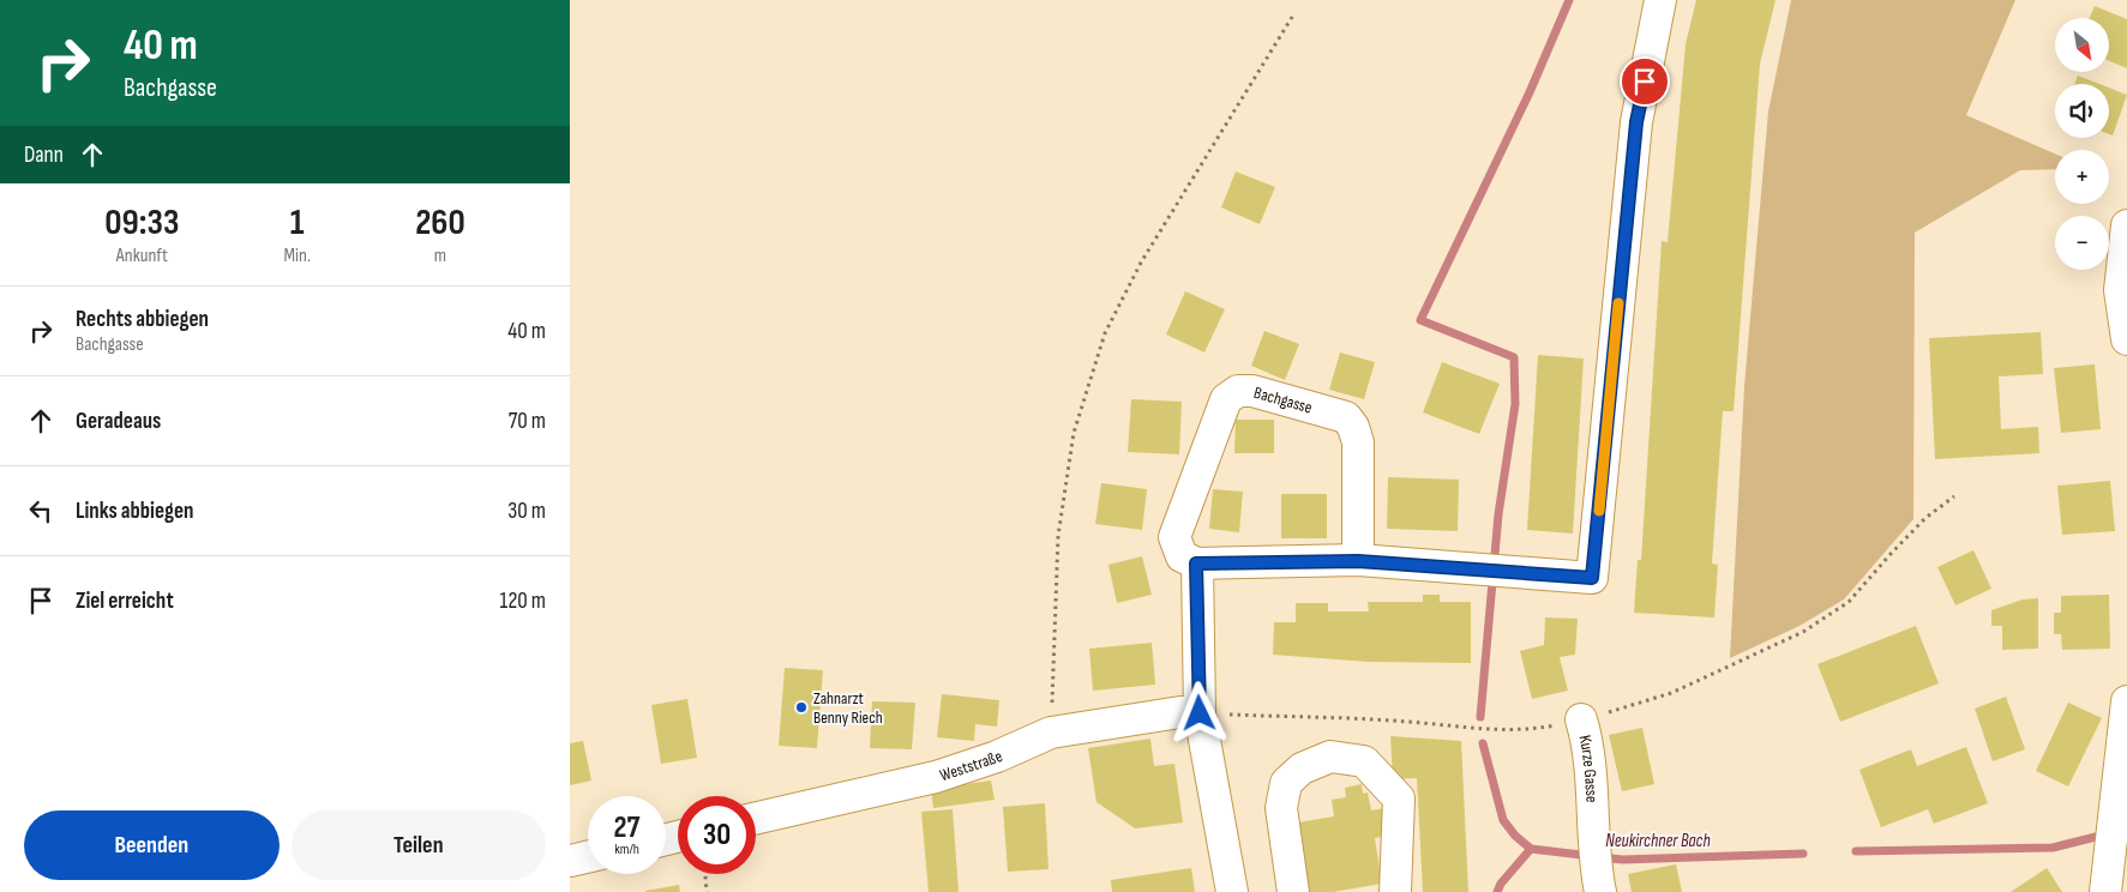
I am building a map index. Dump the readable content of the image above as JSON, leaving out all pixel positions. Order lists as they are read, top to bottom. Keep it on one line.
{"streets":{"street":["Bachgasse","Weststraße","Kurze Gasse"]},"water":["Neukirchner Bach"],"places":["Zahnarzt Benny Riech"],"north":"bottom right","page":{"turn":["40 m","Bachgasse"],"map_buttons":["+","−"],"then":"Dann","eta":["09:33","Ankunft","1","Min.","260","m"],"list":[{"name":"Rechts abbiegen","note":"Bachgasse","value":"40 m"},{"name":"Geradeaus","value":"70 m"},{"name":"Links abbiegen","value":"30 m"},{"name":"Ziel erreicht","value":"120 m"}],"speed":"27 km/h","limit":"30","buttons":["Beenden","Teilen"]}}
